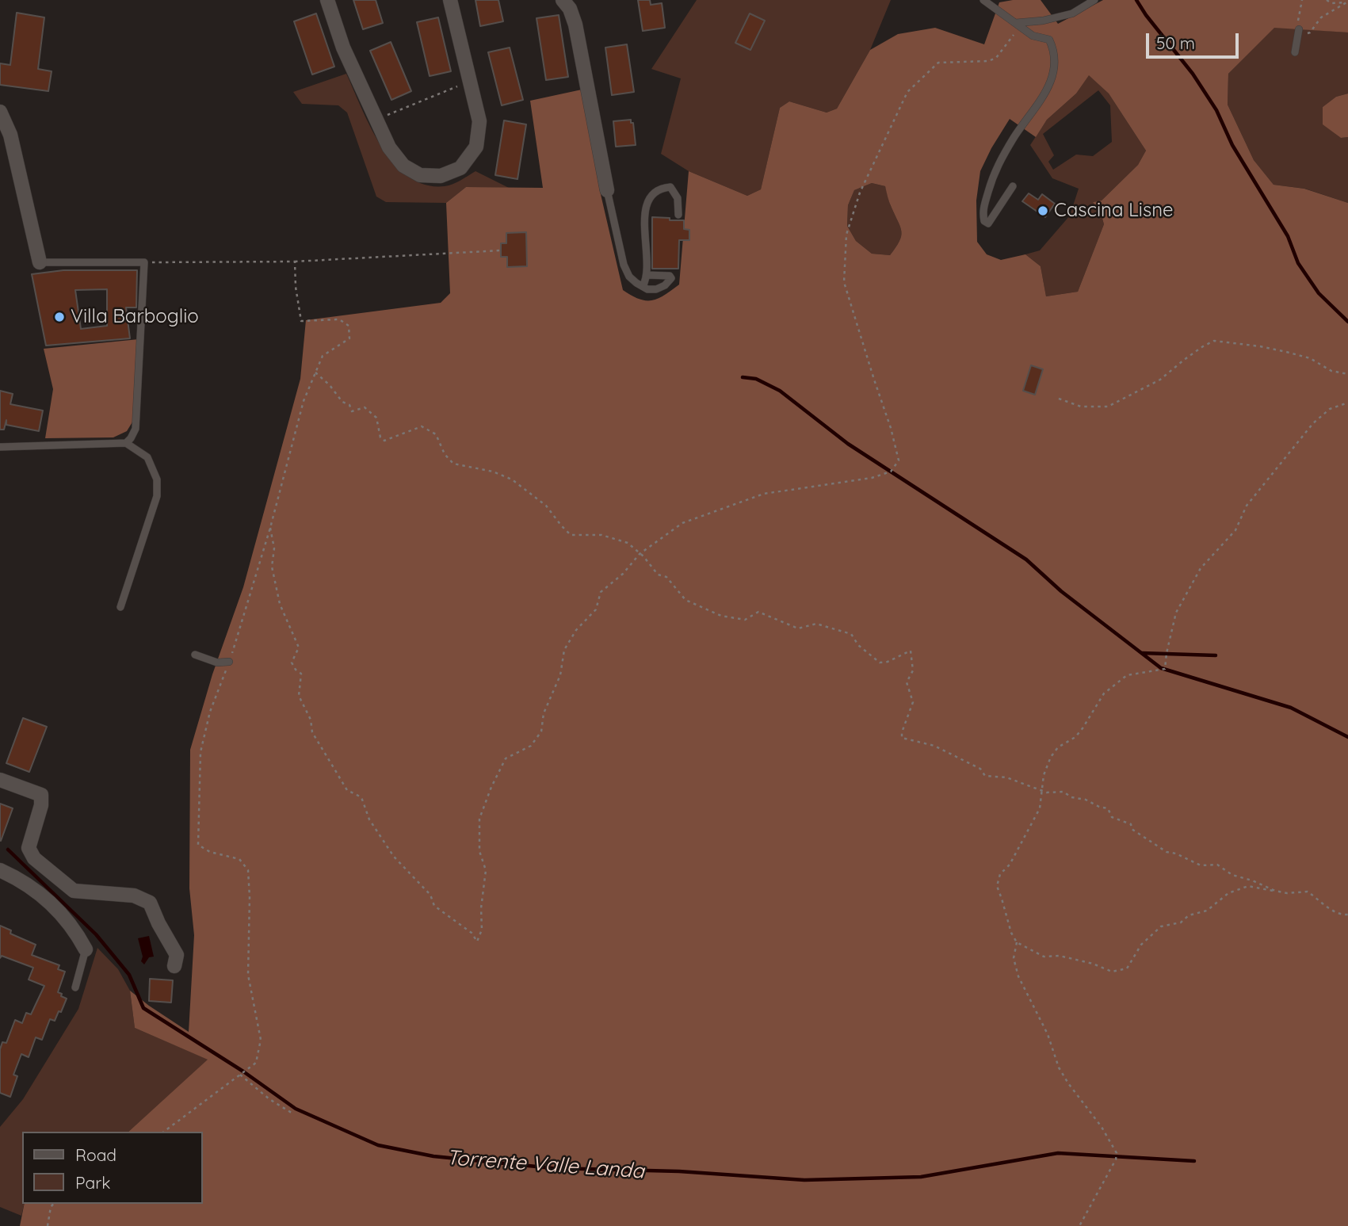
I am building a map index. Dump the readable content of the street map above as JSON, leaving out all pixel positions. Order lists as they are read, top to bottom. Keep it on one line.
{"water":["Torrente Valle Landa"],"places":["Cascina Lisne","Villa Barboglio"],"legend":["Road","Park"],"scale_bar":"50 m"}
